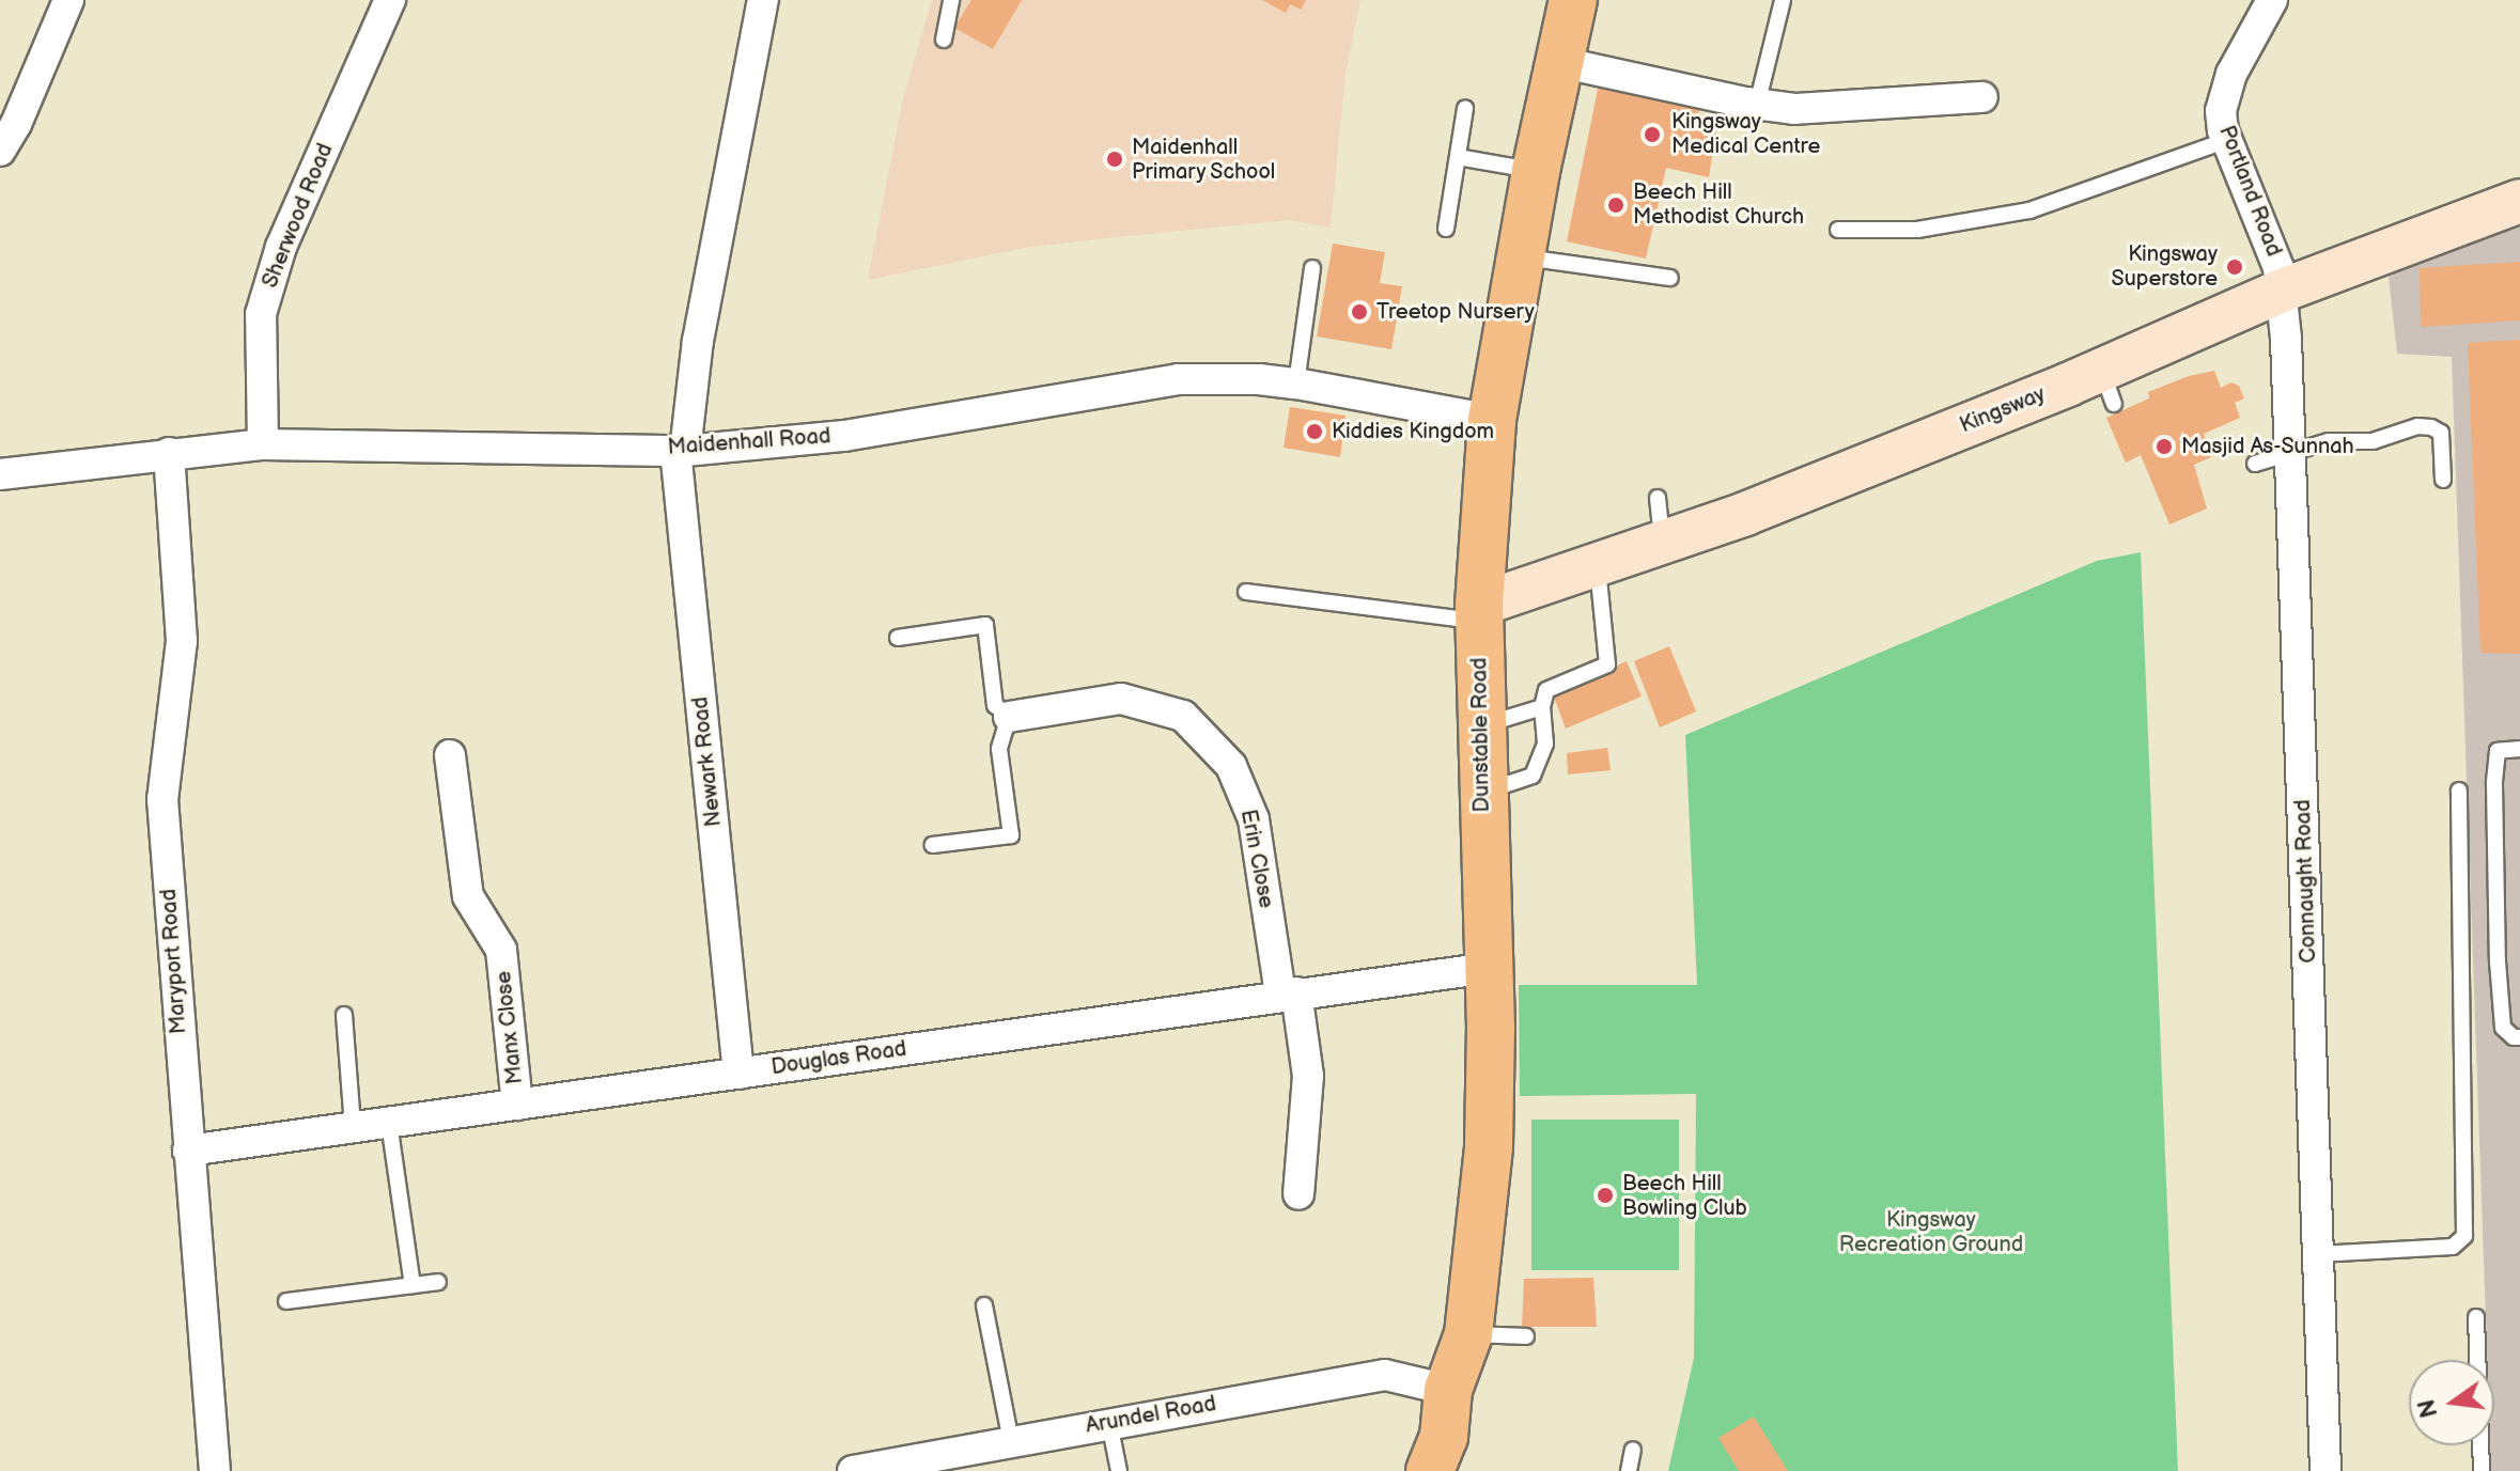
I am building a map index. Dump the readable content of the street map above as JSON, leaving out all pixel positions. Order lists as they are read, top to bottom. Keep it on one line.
{"streets":{"main road":["Dunstable Road"],"street":["Portland Road","Sherwood Road","Kingsway","Maidenhall Road","Newark Road","Erin Close","Connaught Road","Maryport Road","Manx Close","Douglas Road","Arundel Road"]},"crossings":[["Portland Road","Kingsway"],["Portland Road","Connaught Road"],["Sherwood Road","Maidenhall Road"],["Kingsway","Dunstable Road"],["Kingsway","Connaught Road"],["Maidenhall Road","Dunstable Road"],["Maidenhall Road","Newark Road"],["Maidenhall Road","Maryport Road"],["Dunstable Road","Douglas Road"],["Dunstable Road","Arundel Road"],["Newark Road","Douglas Road"],["Erin Close","Douglas Road"],["Maryport Road","Douglas Road"],["Manx Close","Douglas Road"]],"parks":["Kingsway Recreation Ground"],"places":["Kingsway Medical Centre","Maidenhall Primary School","Beech Hill Methodist Church","Kingsway Superstore","Treetop Nursery","Kiddies Kingdom","Masjid As-Sunnah","Beech Hill Bowling Club"],"north":"left"}
